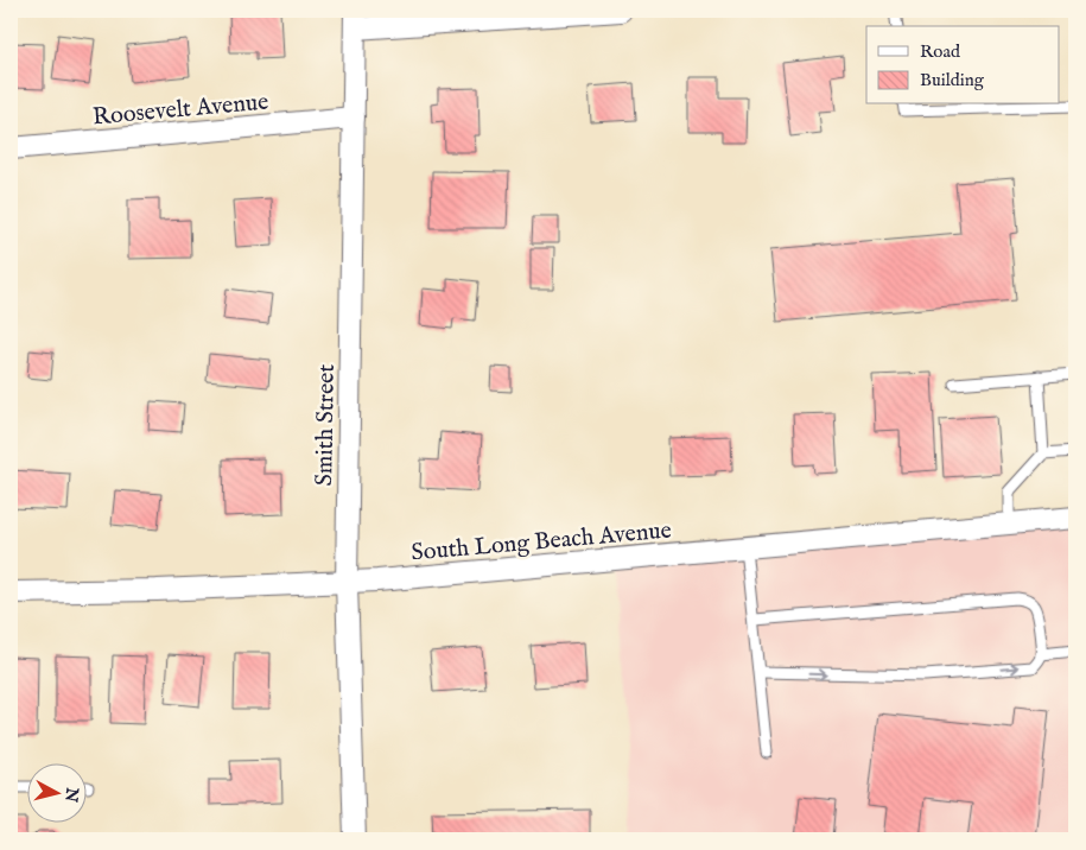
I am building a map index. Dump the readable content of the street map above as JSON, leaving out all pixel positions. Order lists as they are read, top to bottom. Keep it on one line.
{"streets":{"street":["Roosevelt Avenue","Smith Street","South Long Beach Avenue"]},"crossings":[["Roosevelt Avenue","Smith Street"],["Smith Street","South Long Beach Avenue"]],"legend":["Road","Building"],"north":"right"}
